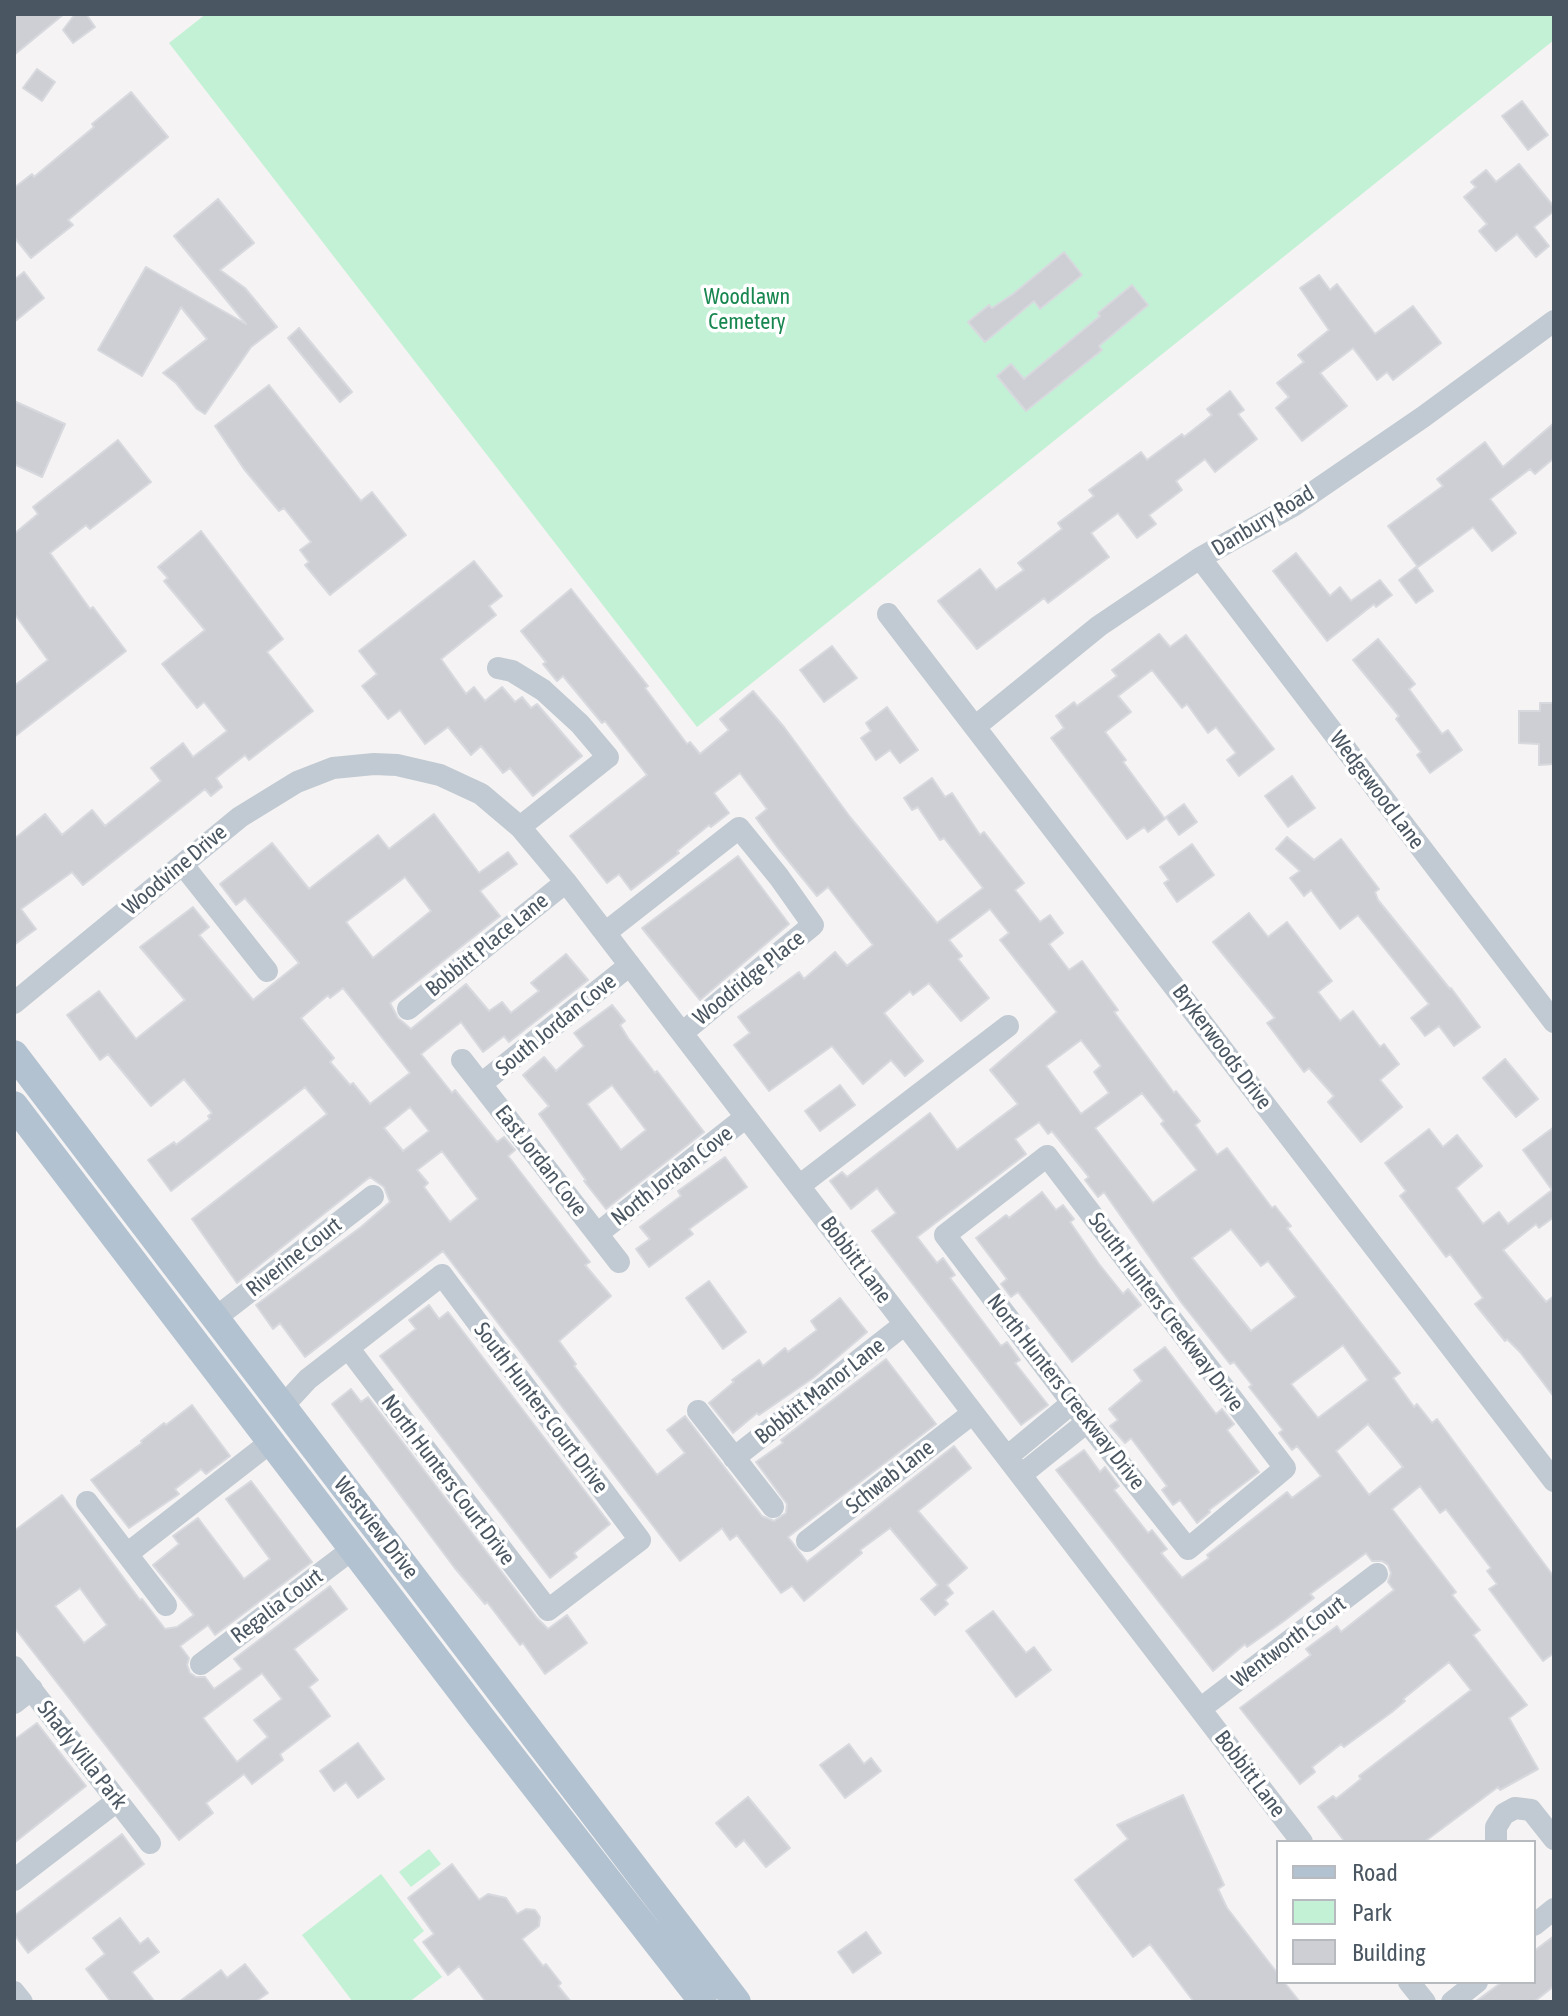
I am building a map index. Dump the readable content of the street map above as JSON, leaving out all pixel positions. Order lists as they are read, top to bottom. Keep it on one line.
{"streets":{"main road":["Westview Drive"],"street":["Danbury Road","Wedgewood Lane","Woodvine Drive","Bobbitt Place Lane","Woodridge Place","South Jordan Cove","Brykerwoods Drive","East Jordan Cove","North Jordan Cove","Riverine Court","Bobbitt Lane","South Hunters Creekway Drive","Bobbitt Manor Lane","North Hunters Creekway Drive","South Hunters Court Drive","Schwab Lane","North Hunters Court Drive","Regalia Court","Wentworth Court","Shady Villa Park"]},"crossings":[["Danbury Road","Wedgewood Lane"],["Danbury Road","Brykerwoods Drive"],["Woodvine Drive","Bobbitt Lane"],["Bobbitt Place Lane","Bobbitt Lane"],["Woodridge Place","Bobbitt Lane"],["South Jordan Cove","East Jordan Cove"],["South Jordan Cove","Bobbitt Lane"],["East Jordan Cove","North Jordan Cove"],["North Jordan Cove","Bobbitt Lane"],["Riverine Court","Westview Drive"],["Bobbitt Lane","Bobbitt Manor Lane"],["Bobbitt Lane","Schwab Lane"],["Bobbitt Lane","Wentworth Court"],["South Hunters Creekway Drive","North Hunters Creekway Drive"],["South Hunters Court Drive","North Hunters Court Drive"],["Westview Drive","Regalia Court"]],"parks":["Woodlawn Cemetery"],"legend":["Road","Park","Building"]}
